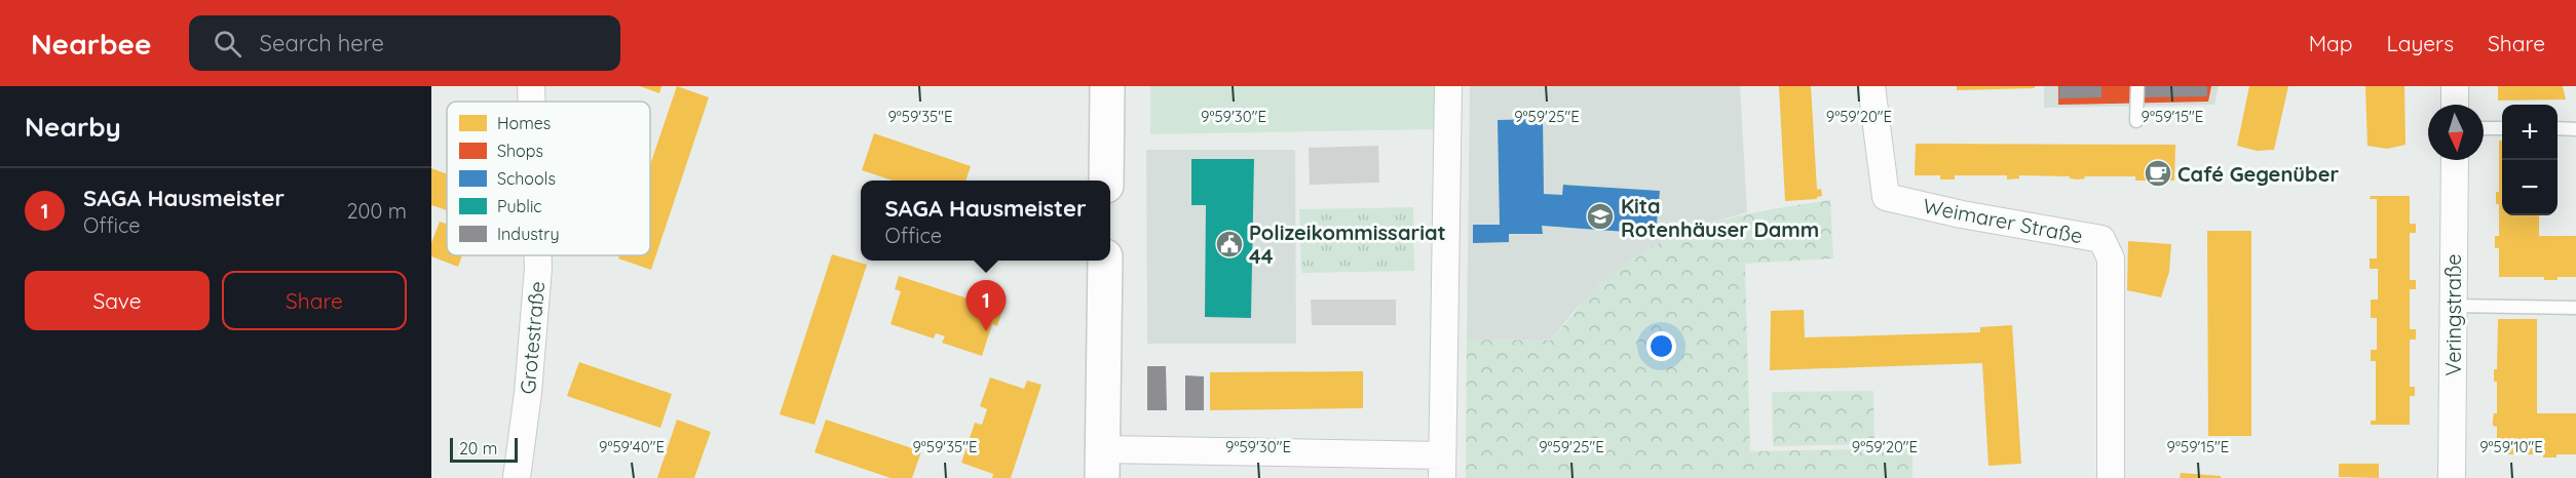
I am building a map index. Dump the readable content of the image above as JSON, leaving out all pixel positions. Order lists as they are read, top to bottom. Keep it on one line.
{"streets":{"street":["Weimarer Straße","Veringstraße","Grotestraße"]},"places":{"cafe":["Café Gegenüber"],"school or university":["Kita Rotenhäuser Damm"],"public building":["Polizeikommissariat 44"]},"legend":["Homes","Shops","Schools","Public","Industry"],"scale_bar":"20 m","north":"bottom","page":{"header":"Nearbee","search":"Search here","nav":["Map","Layers","Share"],"heading":"Nearby","map_buttons":["+","−"],"list":[{"mark":"1","name":"SAGA Hausmeister","note":"Office","value":"200 m"}],"popup":["SAGA Hausmeister","Office"],"buttons":["Save","Share"],"pins":"1","scale":"20 m"},"coordinates":["9°59'35\"E","9°59'30\"E","9°59'25\"E","9°59'20\"E","9°59'15\"E","9°59'40\"E","9°59'10\"E"]}
